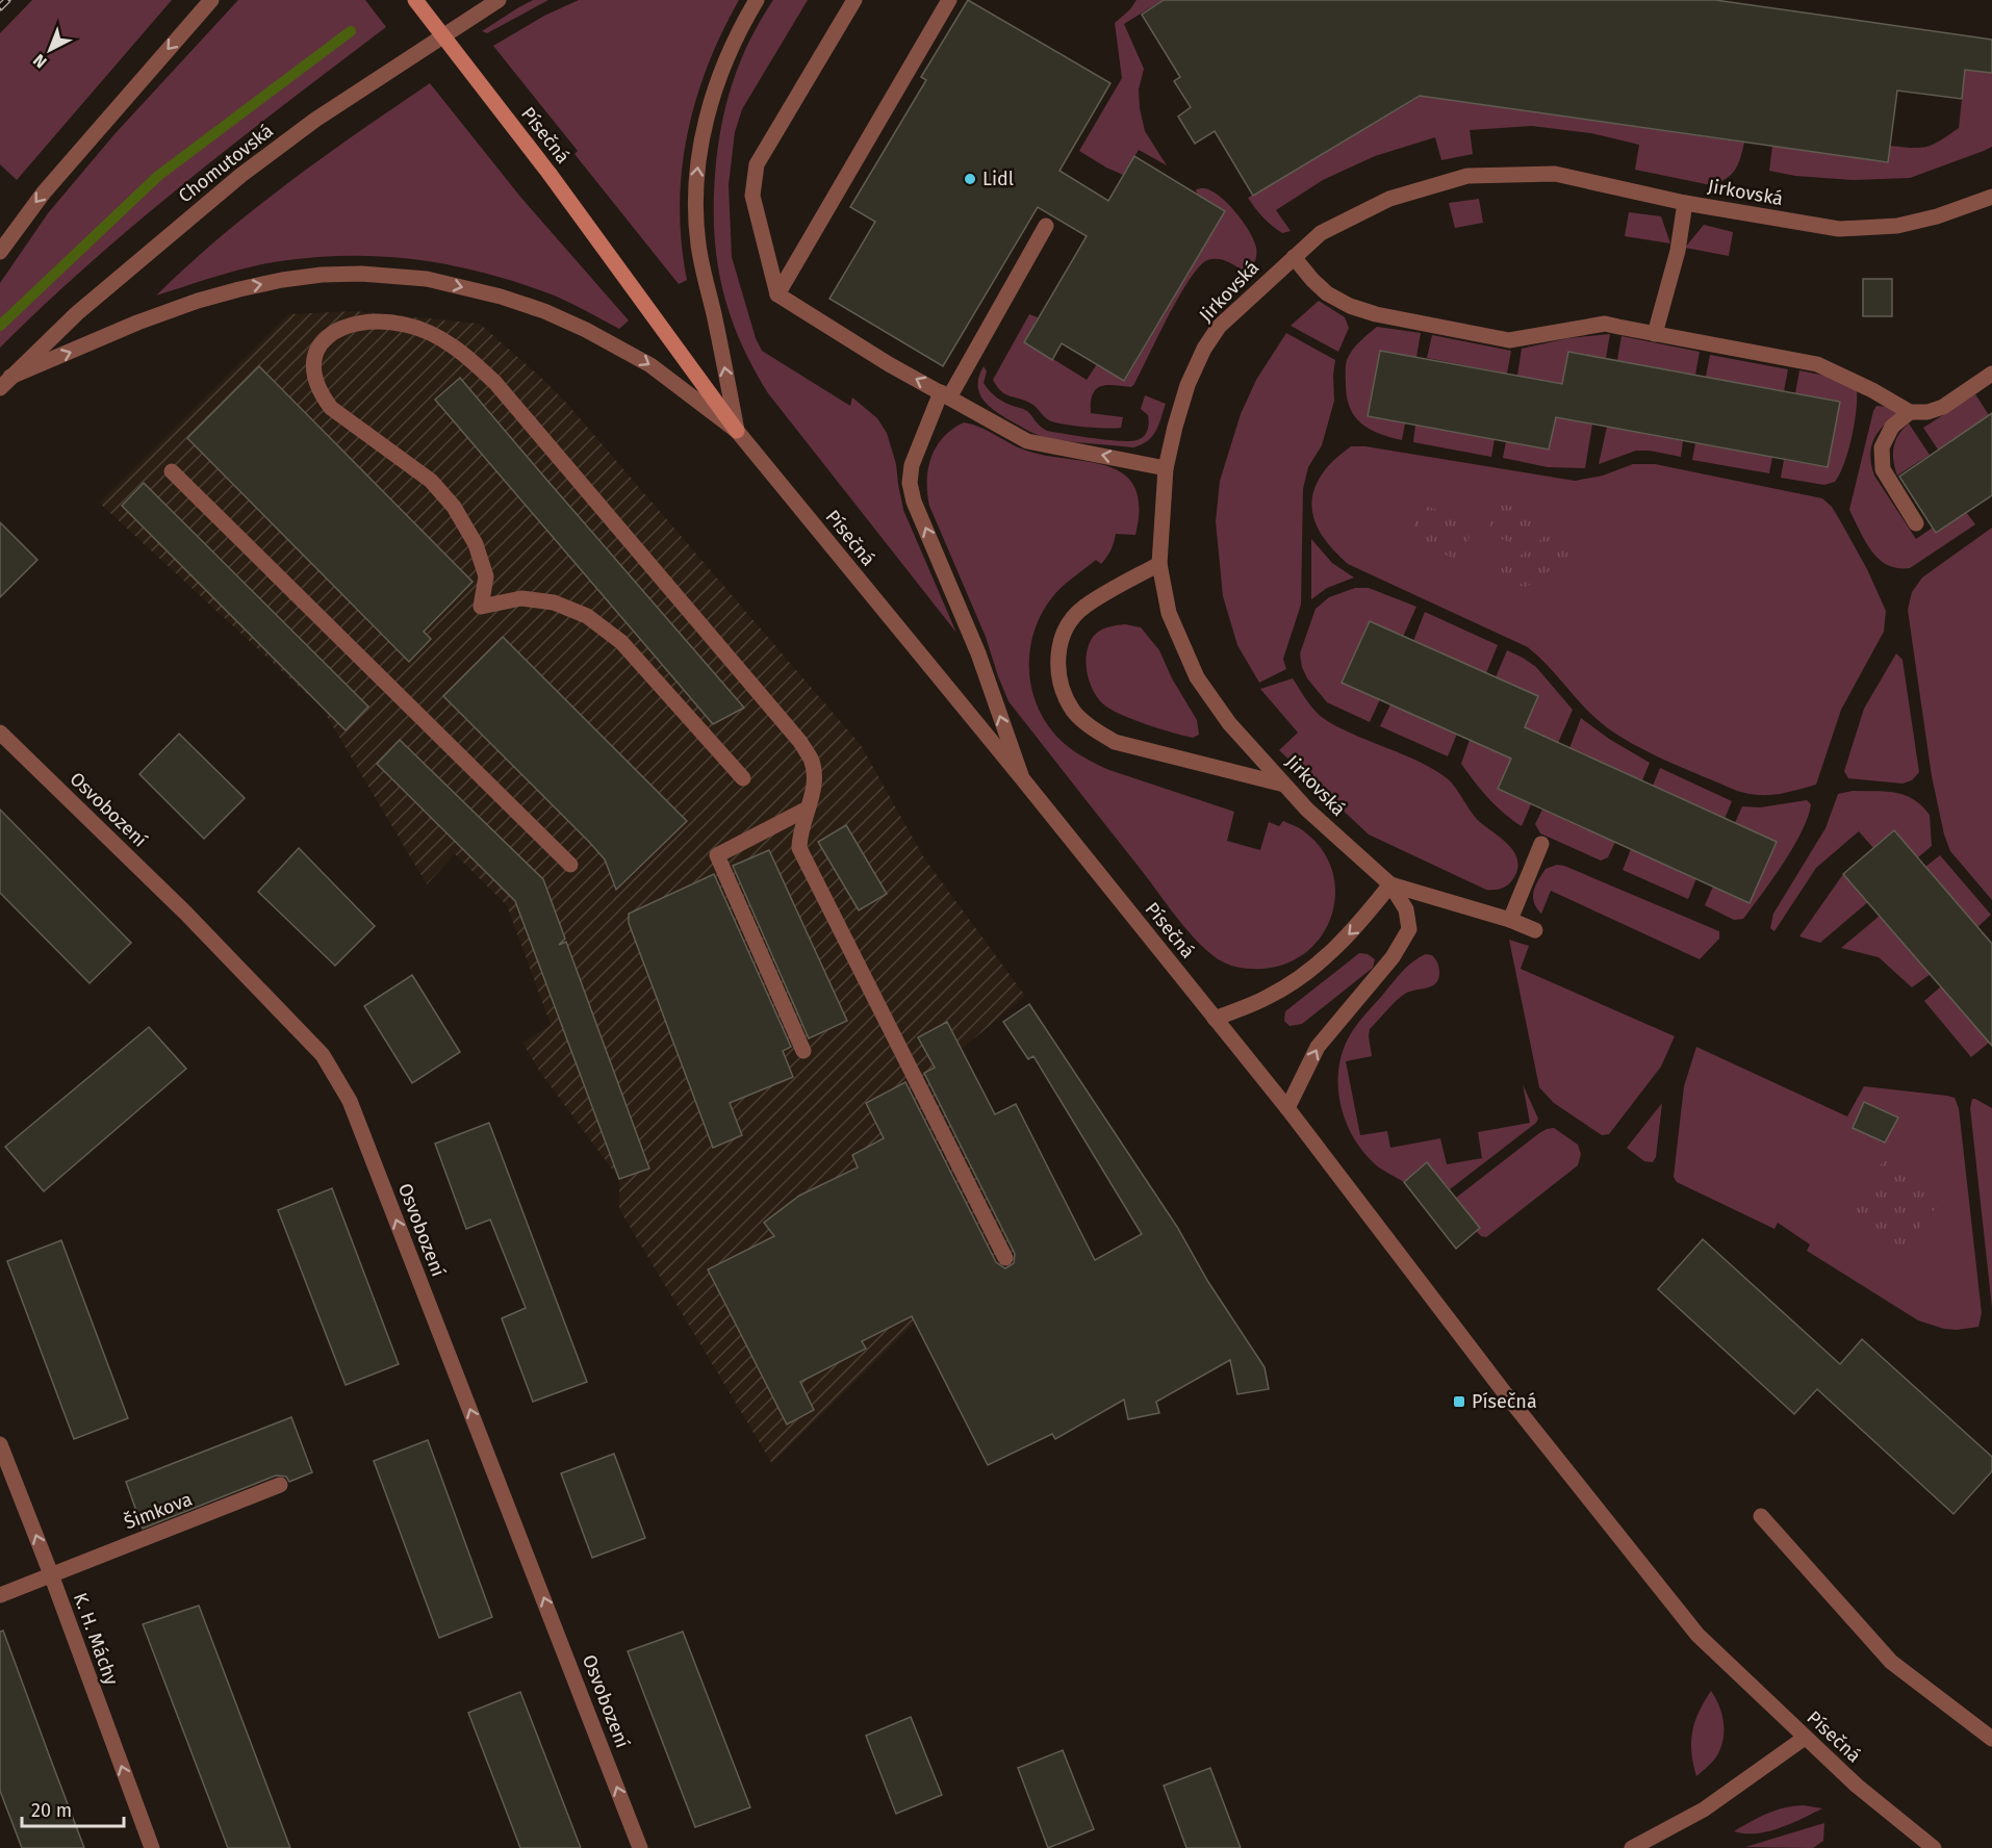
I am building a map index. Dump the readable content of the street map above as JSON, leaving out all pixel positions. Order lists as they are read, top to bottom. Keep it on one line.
{"streets":{"main road":["Písečná"],"street":["Chomutovská","Jirkovská","Osvobození","Šimkova","K. H. Máchy"]},"crossings":[["Šimkova","K. H. Máchy"]],"one_way":["Osvobození","K. H. Máchy"],"places":{"other":["Lidl"],"transit":["Písečná"]},"scale_bar":"20 m","north":"bottom left"}
